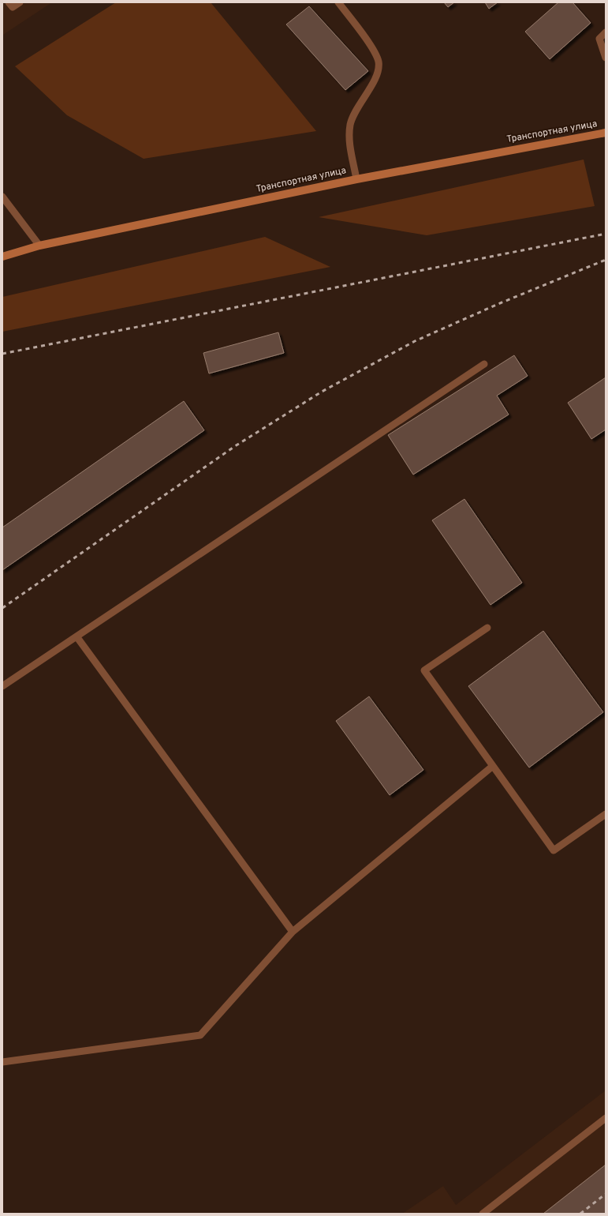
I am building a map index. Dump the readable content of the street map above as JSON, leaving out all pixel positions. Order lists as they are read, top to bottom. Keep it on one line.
{"streets":{"main road":["Транспортная улица"]}}
